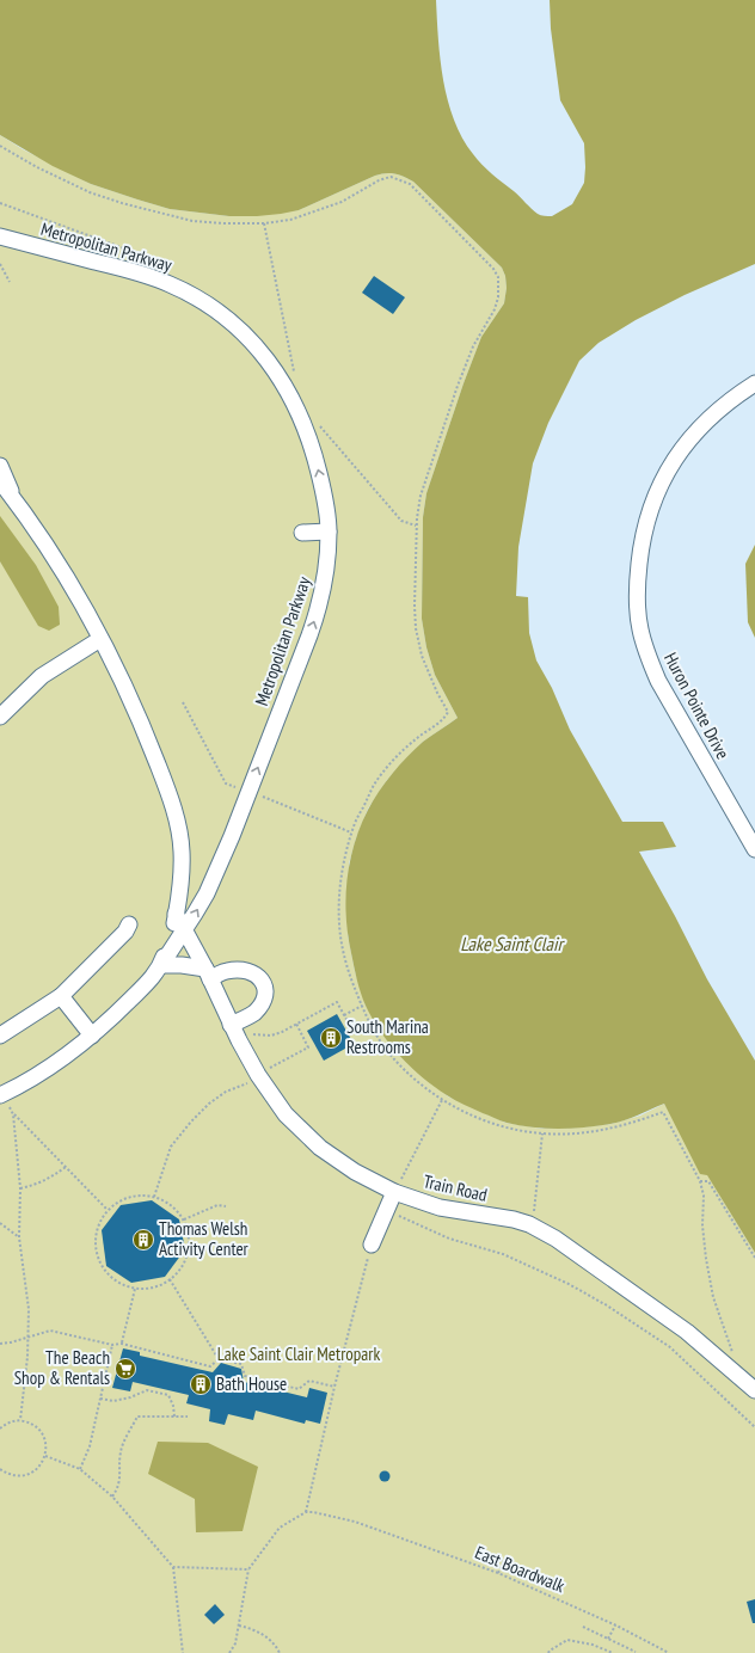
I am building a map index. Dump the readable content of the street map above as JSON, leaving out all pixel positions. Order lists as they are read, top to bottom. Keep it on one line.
{"streets":{"street":["Metropolitan Parkway","Huron Pointe Drive","Train Road"],"path":["East Boardwalk"]},"crossings":[["Metropolitan Parkway","Train Road"]],"water":["Lake Saint Clair"],"parks":["Lake Saint Clair Metropark"],"places":{"building":["South Marina Restrooms","Thomas Welsh Activity Center","Bath House"],"supermarket":["The Beach Shop & Rentals"]}}
